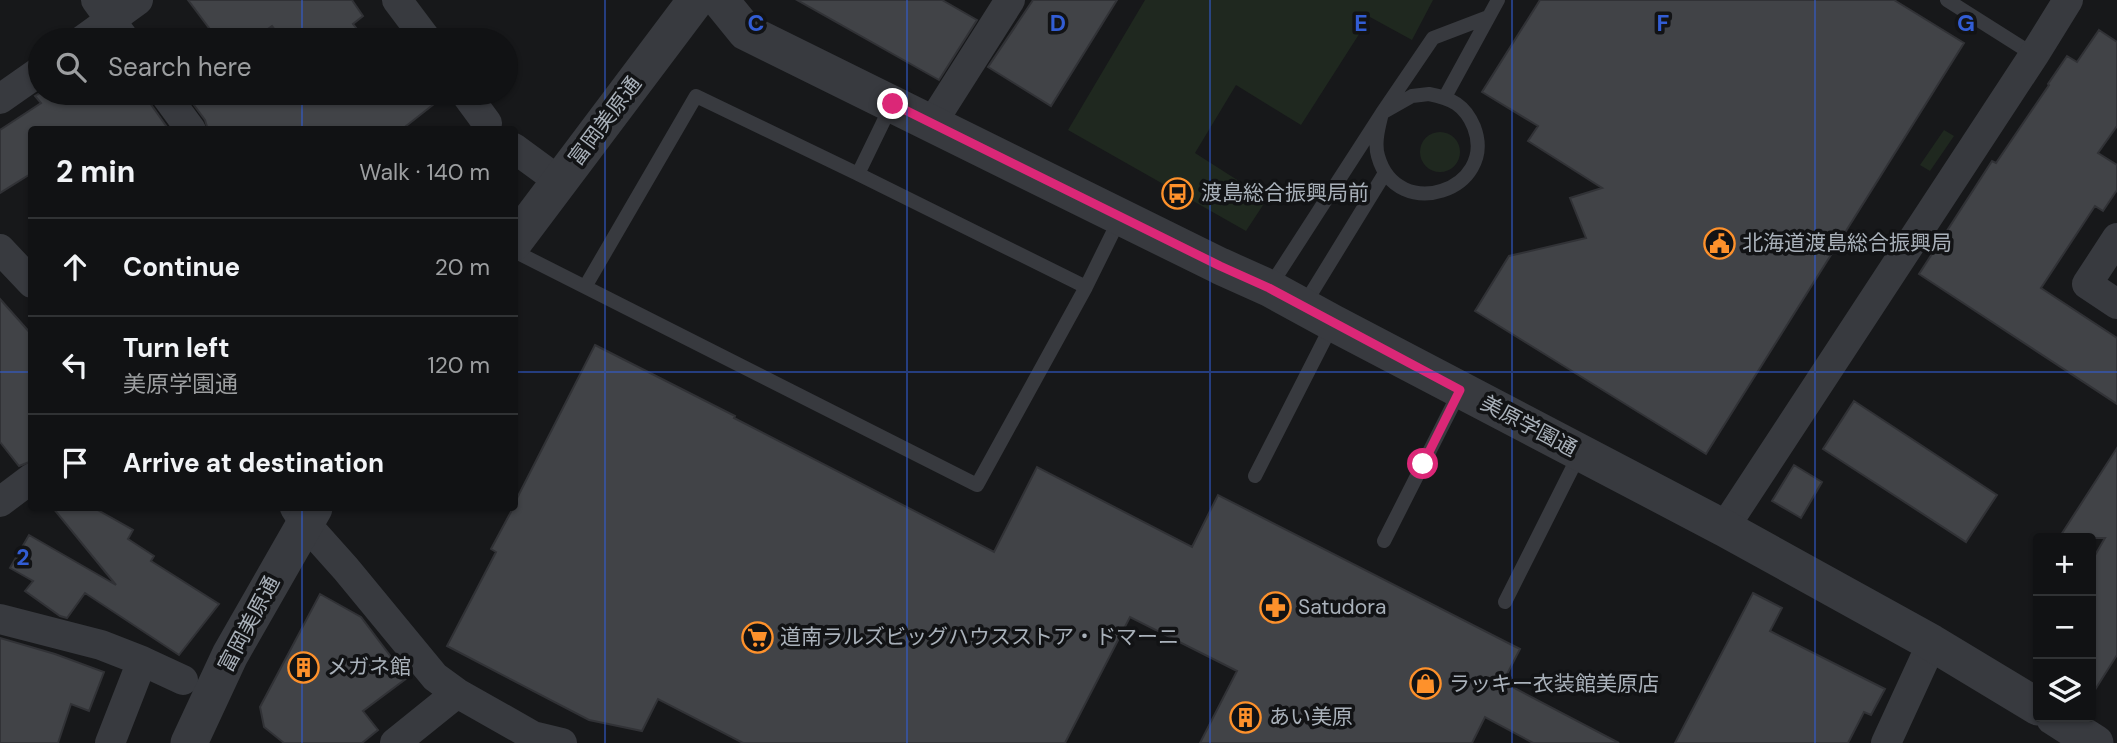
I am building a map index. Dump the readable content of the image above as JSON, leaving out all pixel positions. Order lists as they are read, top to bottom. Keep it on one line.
{"streets":{"street":["富岡美原通","美原学園通"]},"places":{"bus stop":["渡島総合振興局前"],"public building":["北海道渡島総合振興局"],"pharmacy":["Satudora"],"supermarket":["道南ラルズビッグハウスストア・ドマーニ"],"building":["メガネ館","あい美原"],"shop":["ラッキー衣装館美原店"]},"page":{"search":"Search here","heading":["2 min","Walk · 140 m"],"list":[["Continue","20 m"],["Turn left","美原学園通","120 m"],"Arrive at destination"],"map_buttons":["+","−"]},"grid":{"columns":["C","D","E","F","G"],"rows":["2"]}}
